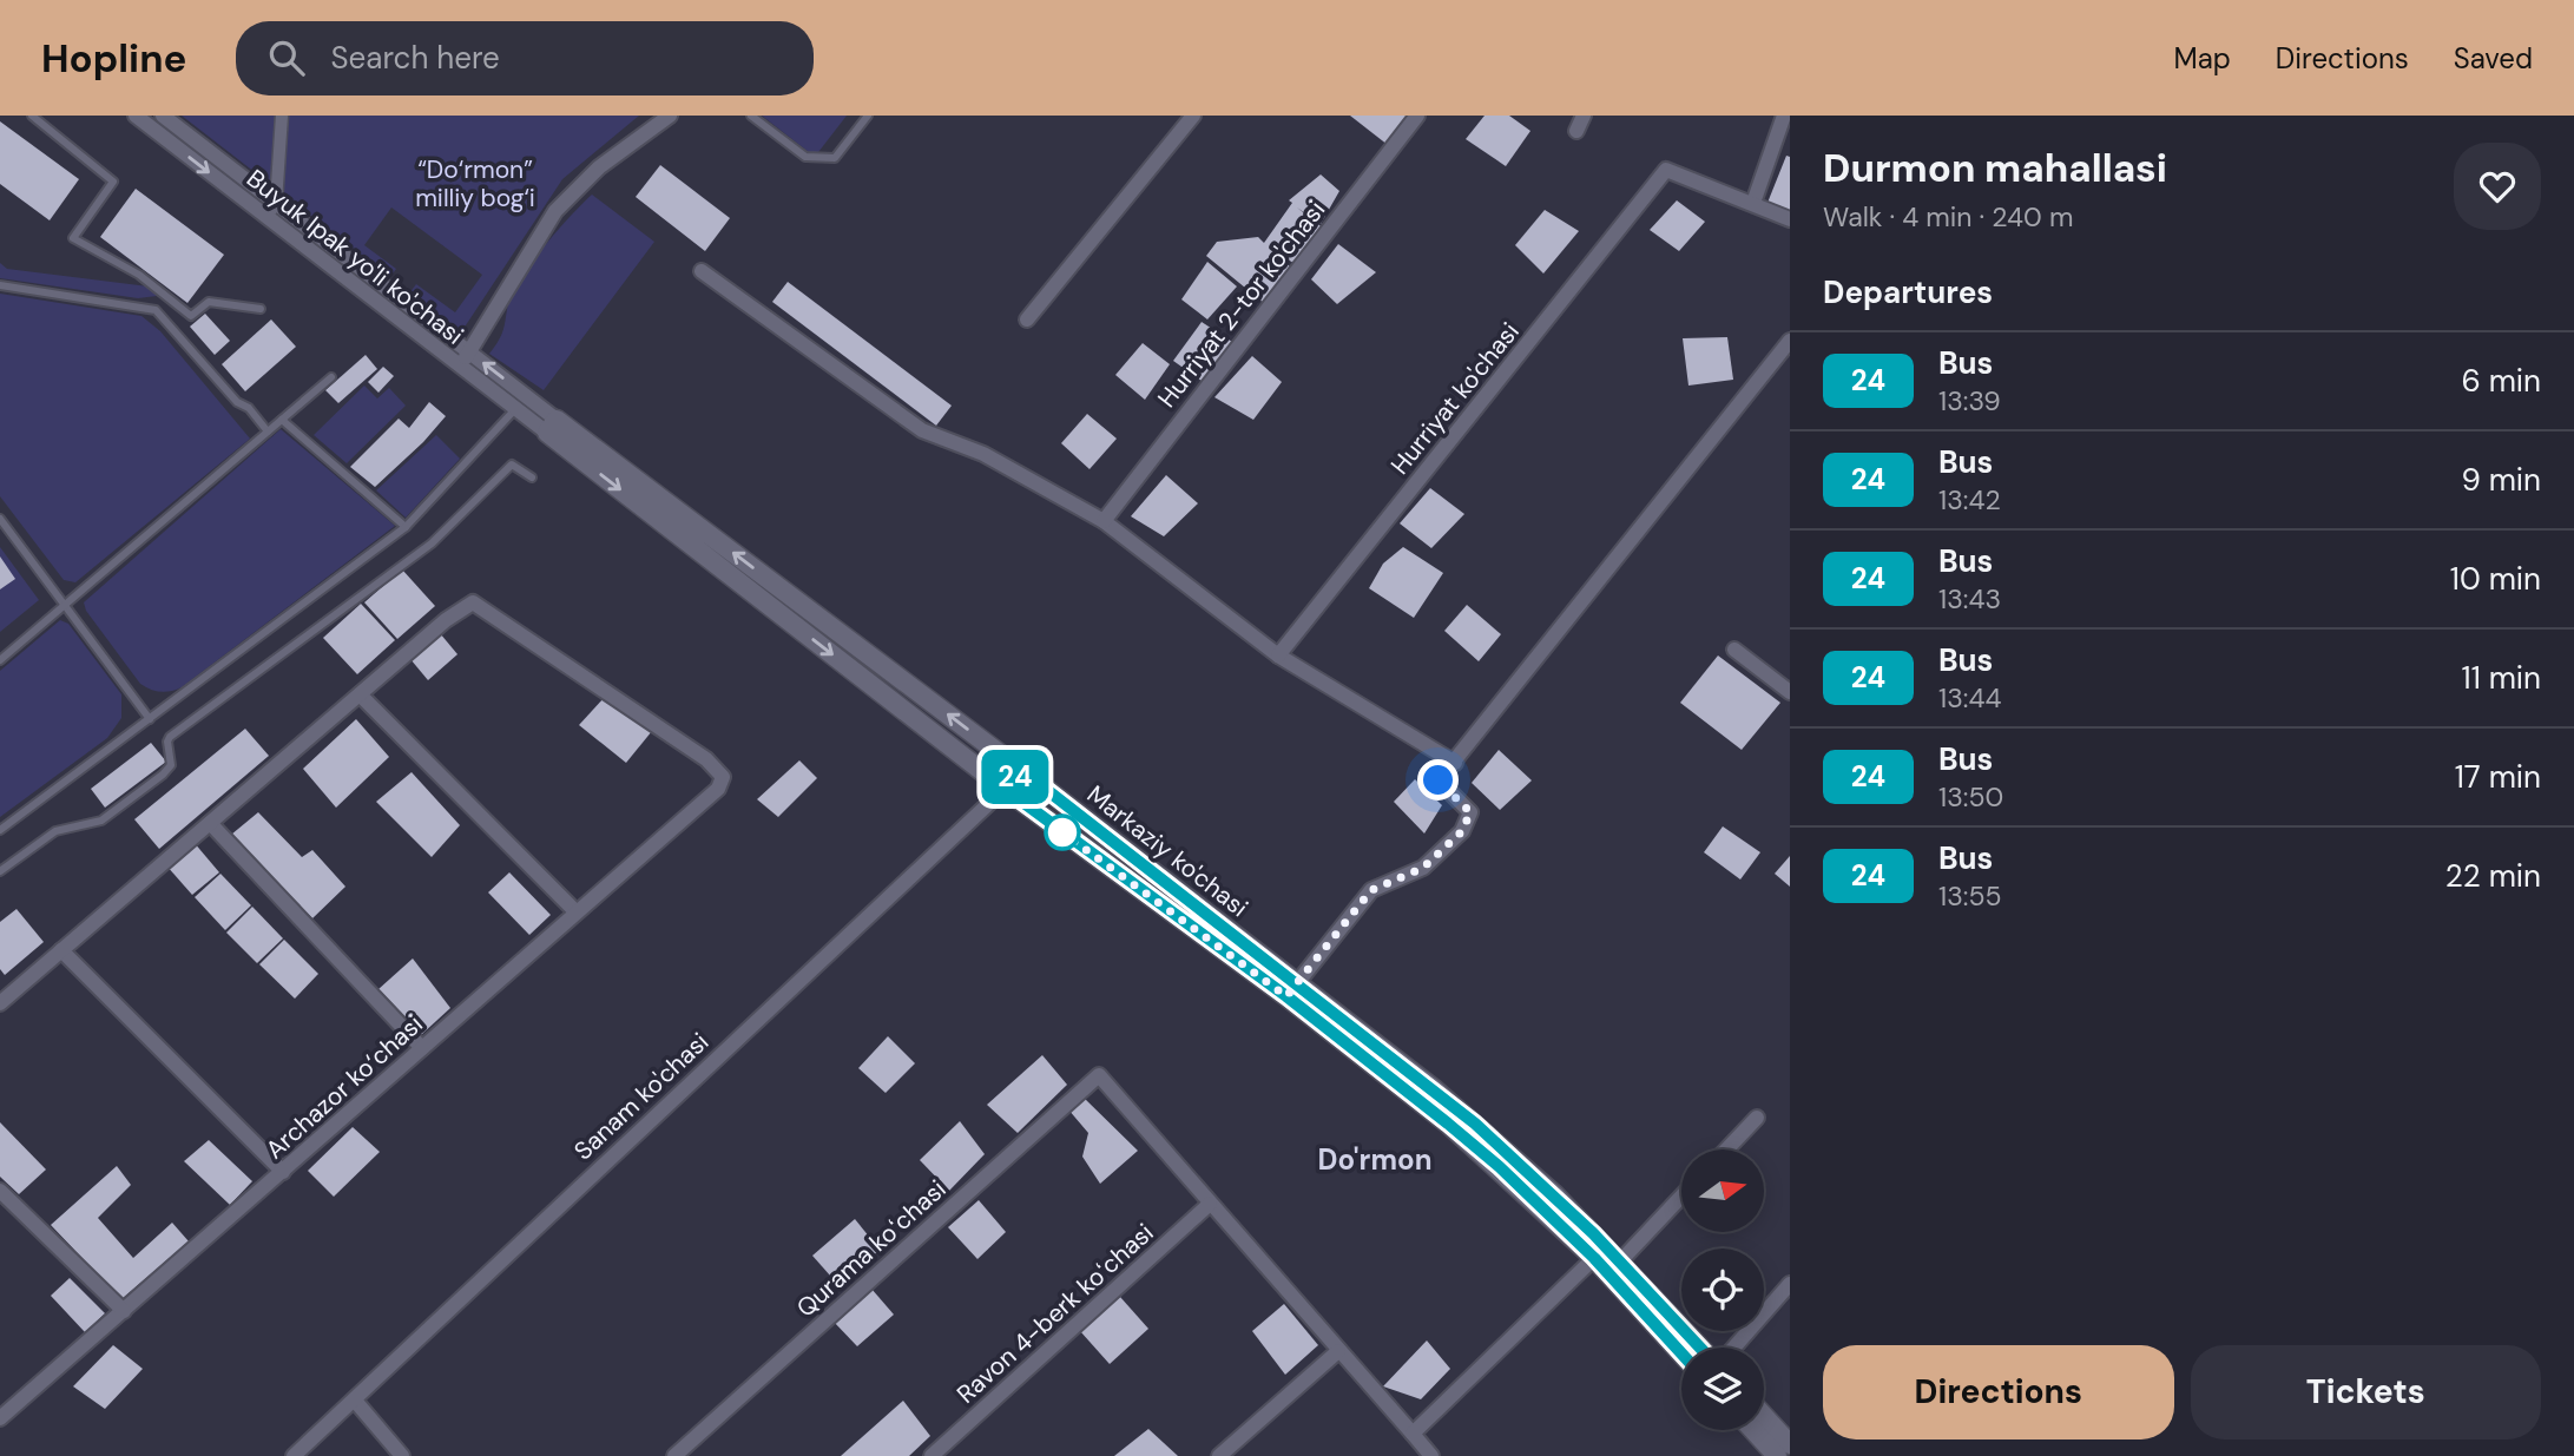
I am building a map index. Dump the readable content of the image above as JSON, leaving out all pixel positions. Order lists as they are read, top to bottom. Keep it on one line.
{"streets":{"street":["Buyuk Ipak yo'li ko'chasi","Hurriyat 2-tor ko'chasi","Hurriyat ko'chasi","Markaziy ko'chasi","Archazor ko‘chasi","Sanam ko'chasi","Qurama koʻchasi","Ravon 4-berk koʻchasi"]},"crossings":[["Buyuk Ipak yo'li ko'chasi","Markaziy ko'chasi"],["Markaziy ko'chasi","Sanam ko'chasi"],["Qurama koʻchasi","Ravon 4-berk koʻchasi"]],"districts":["Do'rmon"],"parks":["“Do‘rmon” milliy bog‘i"],"lines":["bus line 24"],"north":"right","page":{"header":"Hopline","search":"Search here","nav":["Map","Directions","Saved"],"on_map":"24","heading":[["Durmon mahallasi","Walk · 4 min · 240 m"],"Departures"],"list":[{"mark":"24","name":"Bus","note":"13:39","value":"6 min"},{"mark":"24","name":"Bus","note":"13:42","value":"9 min"},{"mark":"24","name":"Bus","note":"13:43","value":"10 min"},{"mark":"24","name":"Bus","note":"13:44","value":"11 min"},{"mark":"24","name":"Bus","note":"13:50","value":"17 min"},{"mark":"24","name":"Bus","note":"13:55","value":"22 min"}],"buttons":["Directions","Tickets"]}}
